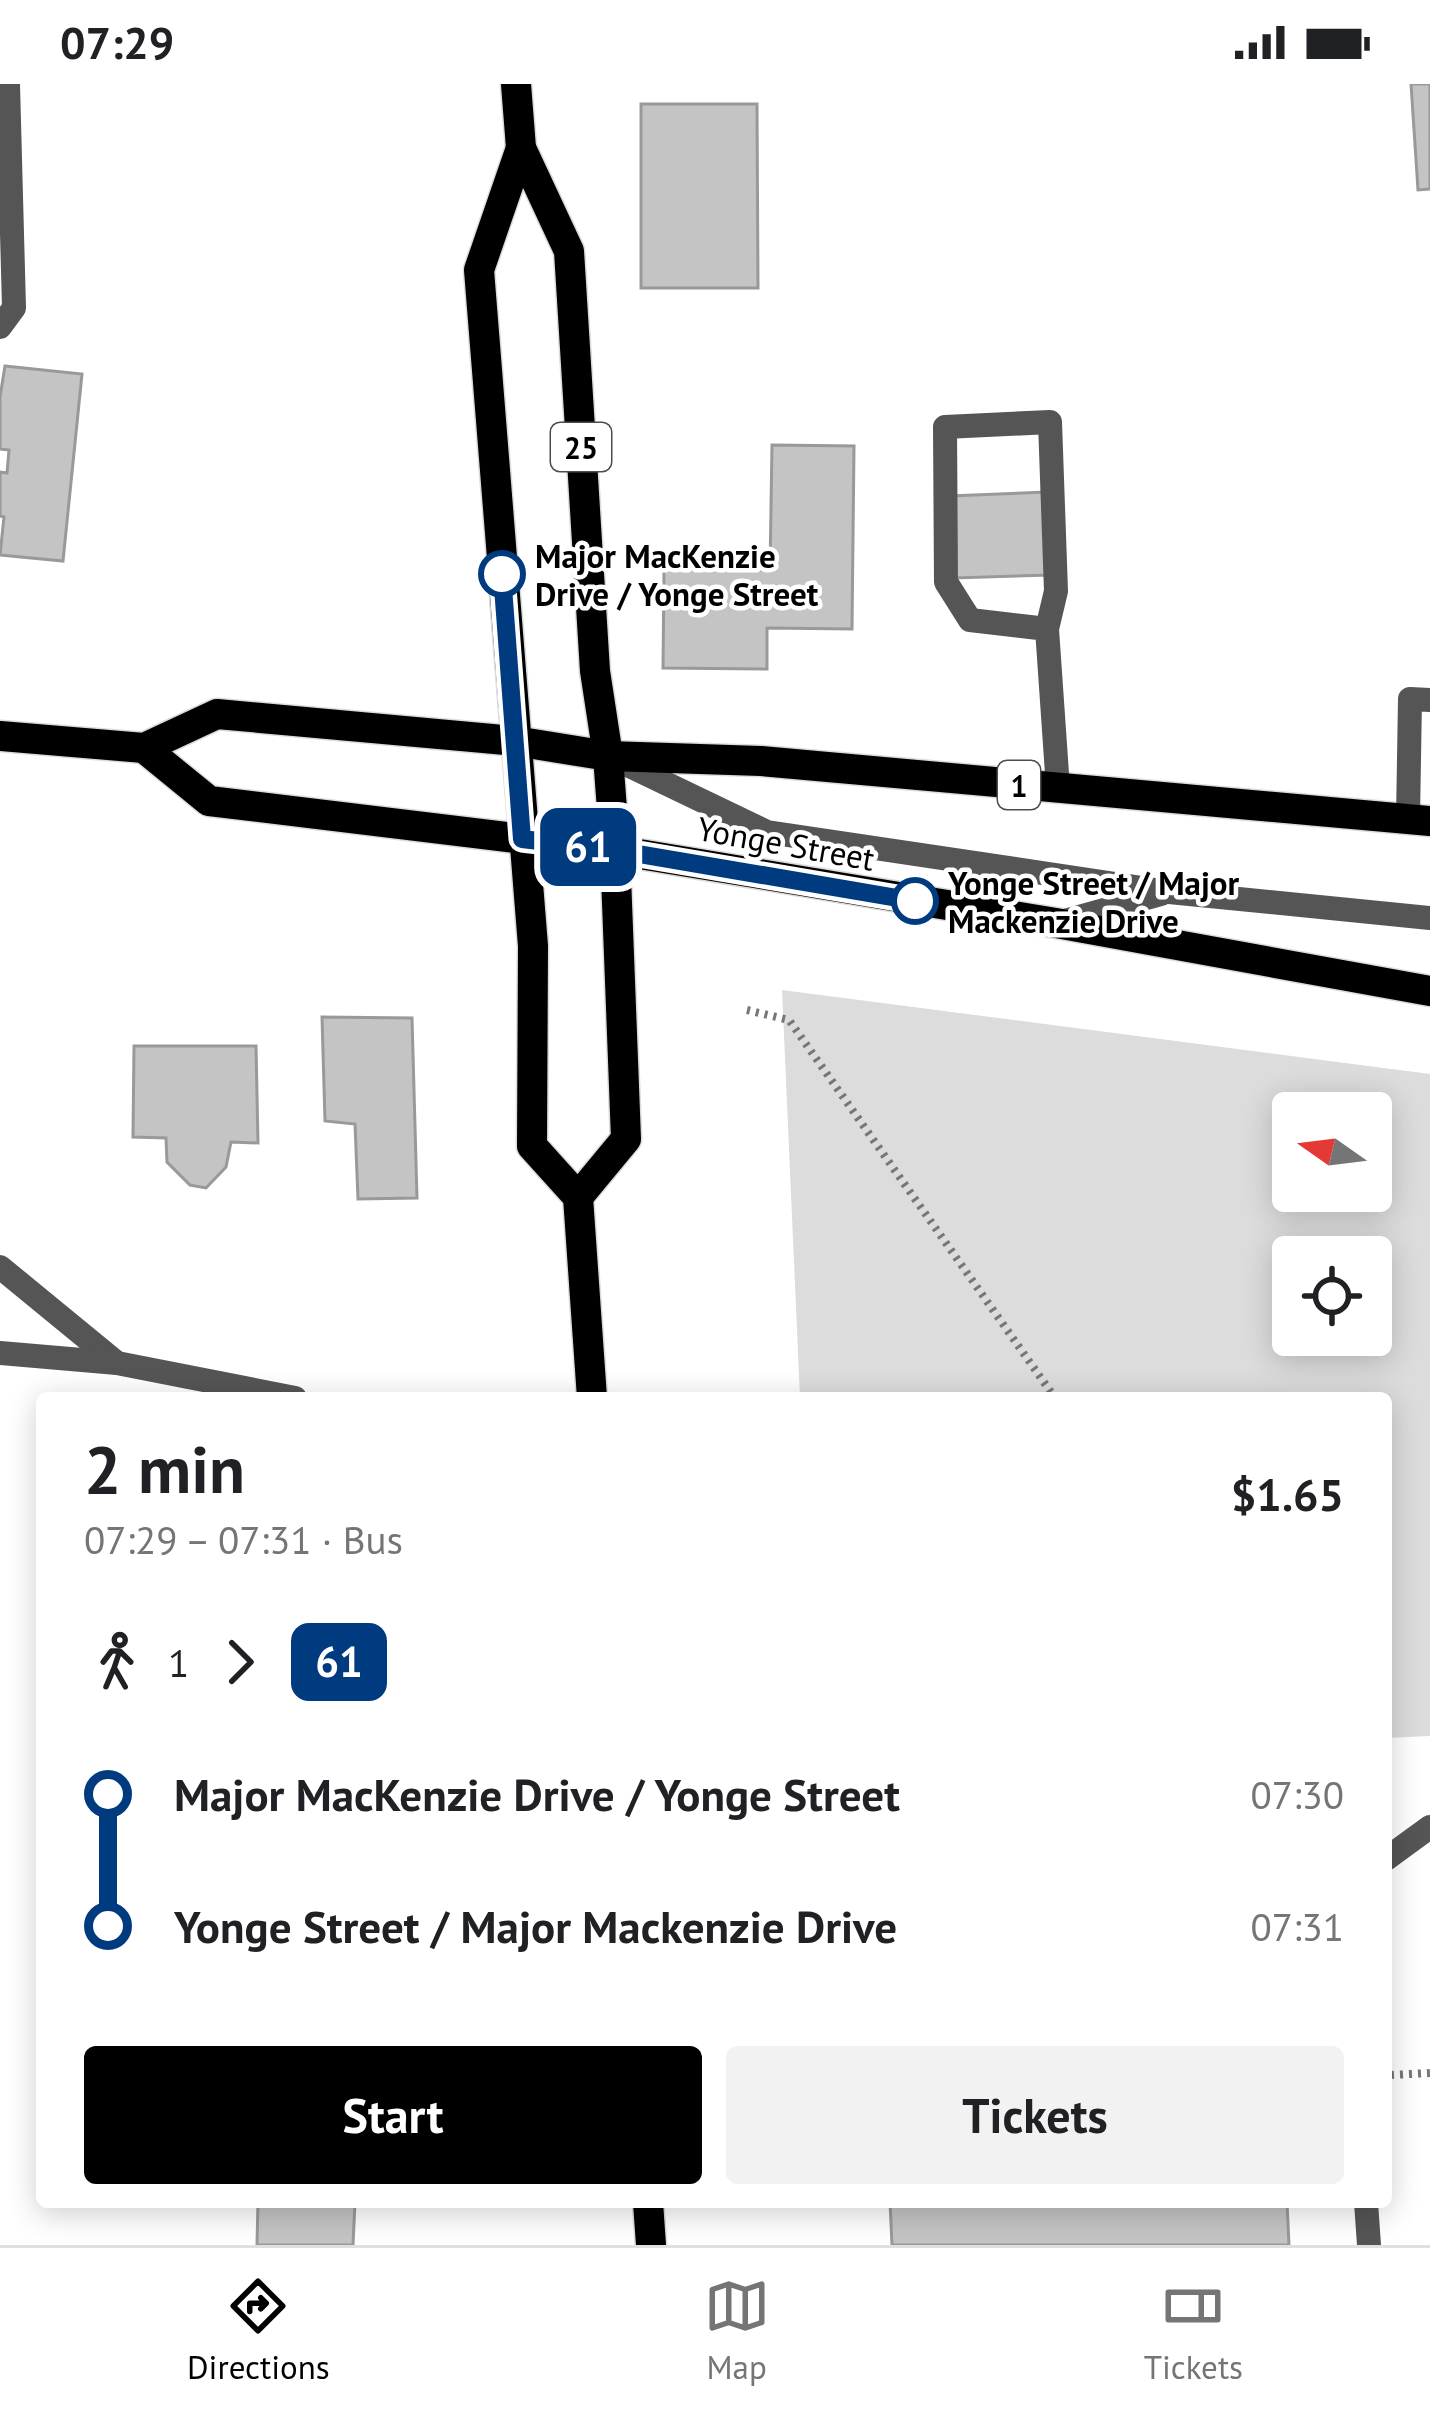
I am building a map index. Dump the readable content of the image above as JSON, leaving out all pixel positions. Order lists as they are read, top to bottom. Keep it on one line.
{"streets":{"main road":["25","1","Yonge Street"]},"crossings":[["25","Yonge Street"]],"places":["Major MacKenzie Drive / Yonge Street","Yonge Street / Major Mackenzie Drive"],"lines":["bus line 61"],"north":"left","page":{"status":"07:29","on_map":"61","heading":["2 min","07:29 – 07:31 · Bus","$1.65"],"legs":["1","61"],"list":[{"name":"Major MacKenzie Drive / Yonge Street","value":"07:30"},{"name":"Yonge Street / Major Mackenzie Drive","value":"07:31"}],"buttons":["Start","Tickets"],"tabs":["Directions","Map","Tickets"]}}
